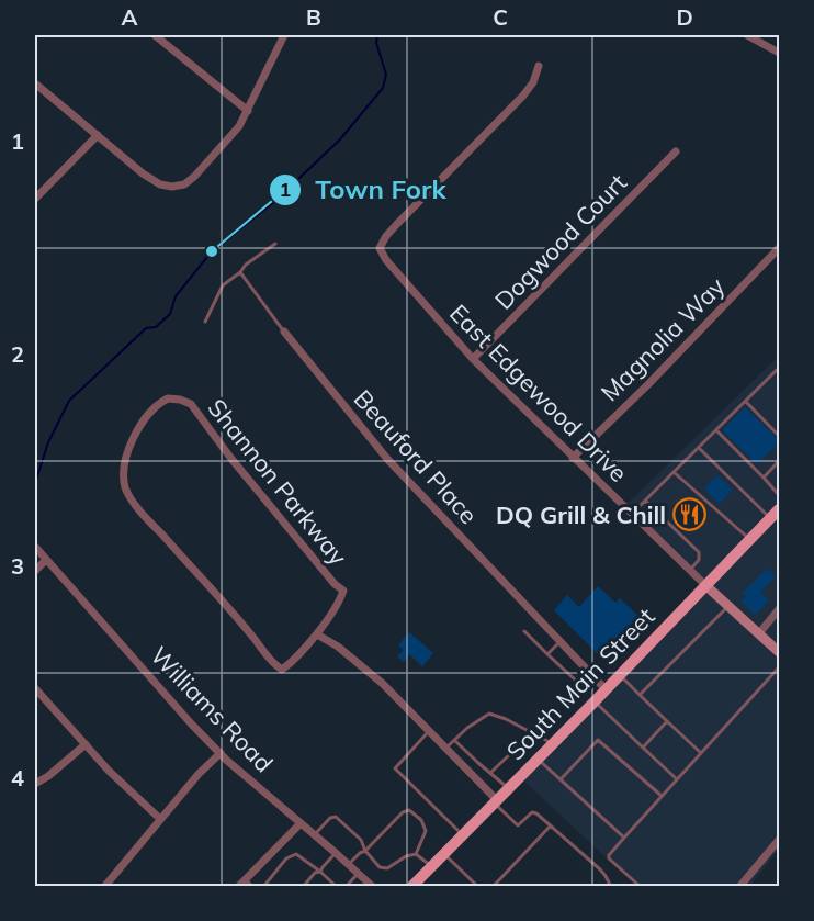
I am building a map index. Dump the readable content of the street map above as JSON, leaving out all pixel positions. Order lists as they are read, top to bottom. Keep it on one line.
{"streets":{"main road":["South Main Street"],"street":["Dogwood Court","Magnolia Way","East Edgewood Drive","Beauford Place","Shannon Parkway","Williams Road"]},"crossings":[["Dogwood Court","East Edgewood Drive"],["Magnolia Way","East Edgewood Drive"],["East Edgewood Drive","South Main Street"],["Beauford Place","South Main Street"]],"places":{"other":["Town Fork"],"restaurant":["DQ Grill & Chill"]},"grid":{"columns":["A","B","C","D"],"rows":["1","2","3","4"]}}
